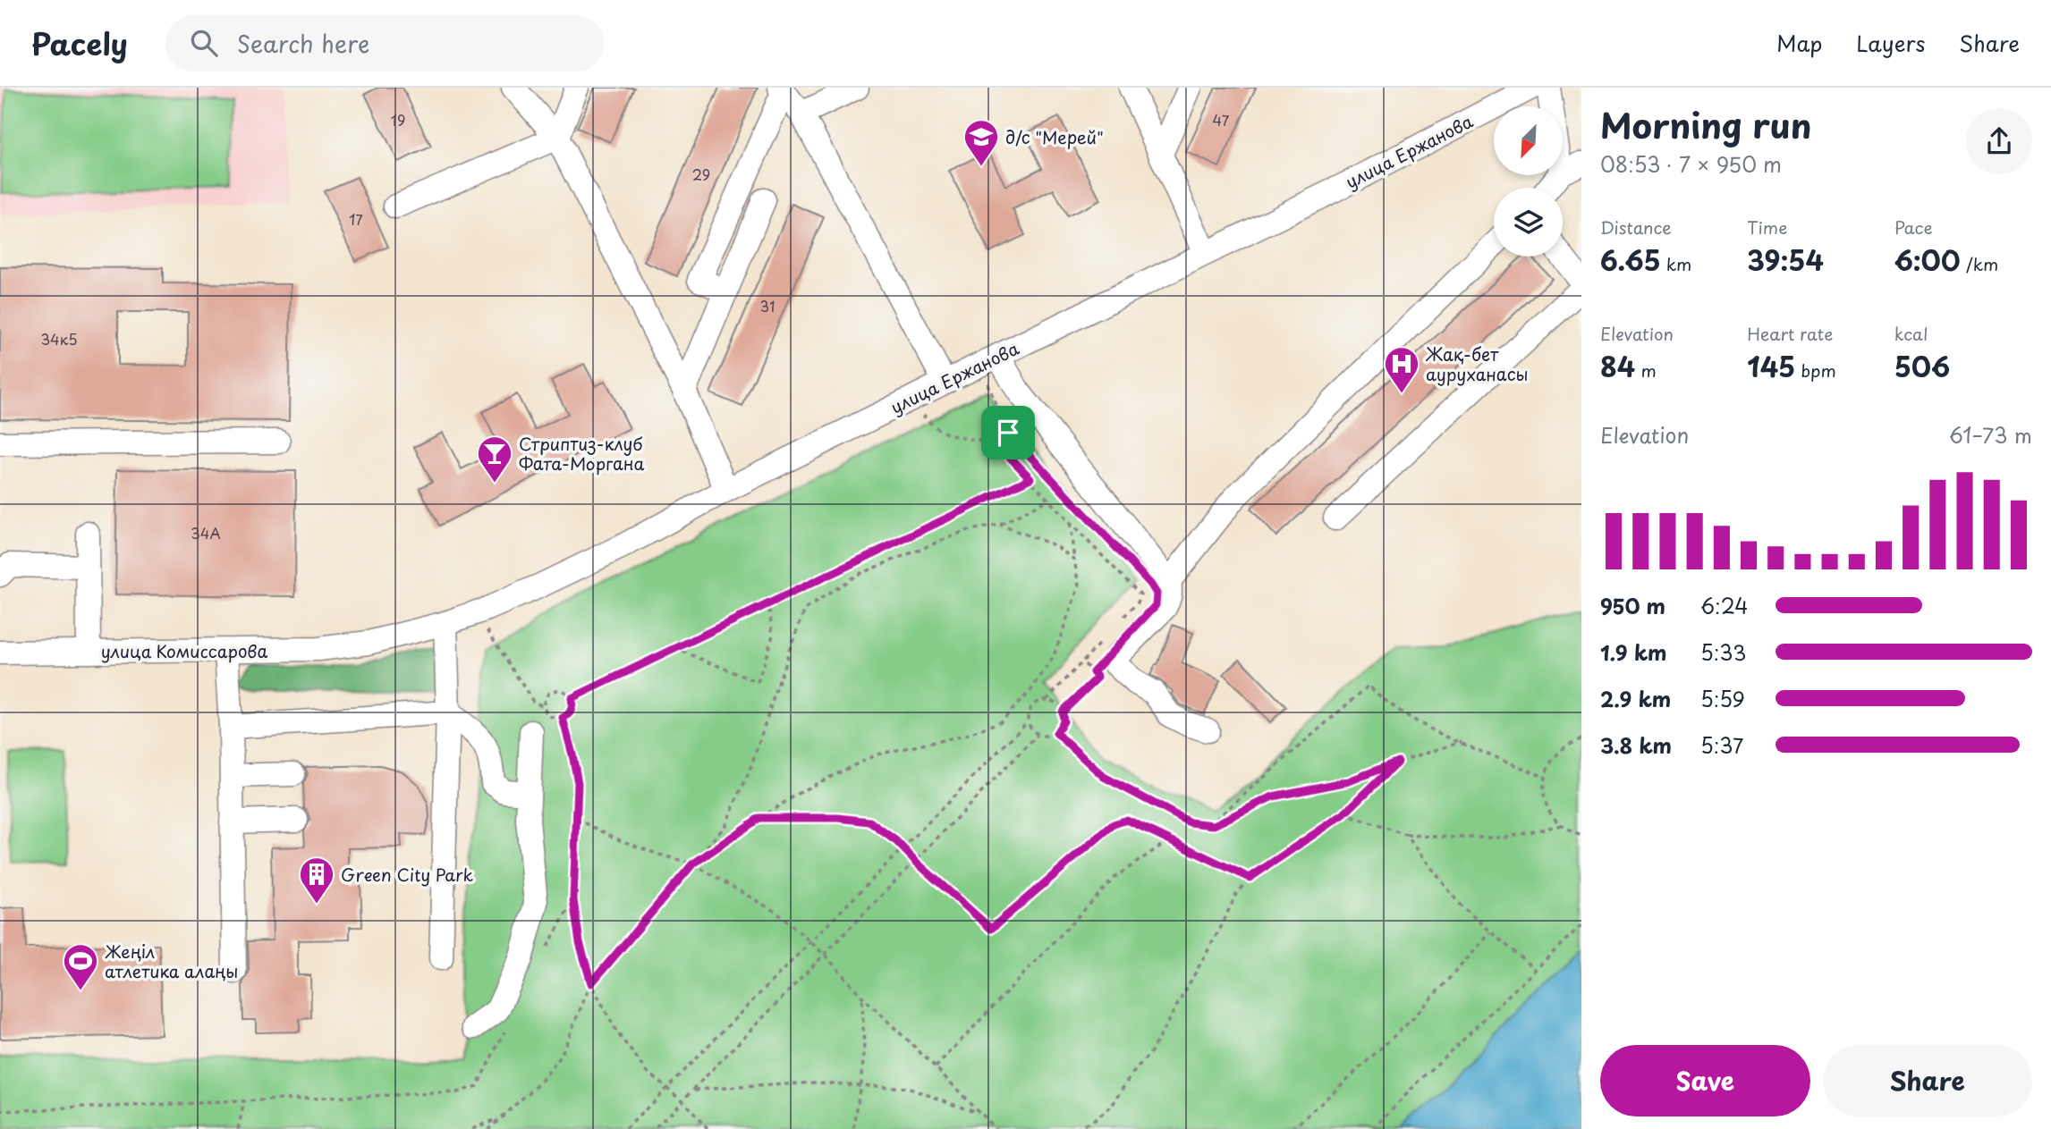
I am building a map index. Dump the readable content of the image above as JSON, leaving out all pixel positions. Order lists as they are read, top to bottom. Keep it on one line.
{"streets":{"street":["улица Ержанова","улица Комиссарова"]},"crossings":[["улица Ержанова","улица Комиссарова"]],"places":{"school or university":["д/с \"Мерей\""],"hospital":["Жақ-бет ауруханасы"],"bar":["Стриптиз-клуб Фата-Моргана"],"building":["Green City Park"],"sports":["Жеңіл атлетика алаңы"]},"house_numbers":["19","47","29","17","31","34к5","34А"],"north":"bottom left","page":{"header":"Pacely","search":"Search here","nav":["Map","Layers","Share"],"heading":["Morning run","08:53 · 7 × 950 m"],"stats":[["Distance","6.65 km"],["Time","39:54"],["Pace","6:00 /km"],["Elevation","84 m"],["Heart rate","145 bpm"],["kcal","506"]],"chart":["Elevation","61–73 m"],"list":[{"name":"950 m","note":"6:24"},{"name":"1.9 km","note":"5:33"},{"name":"2.9 km","note":"5:59"},{"name":"3.8 km","note":"5:37"}],"buttons":["Save","Share"]}}
